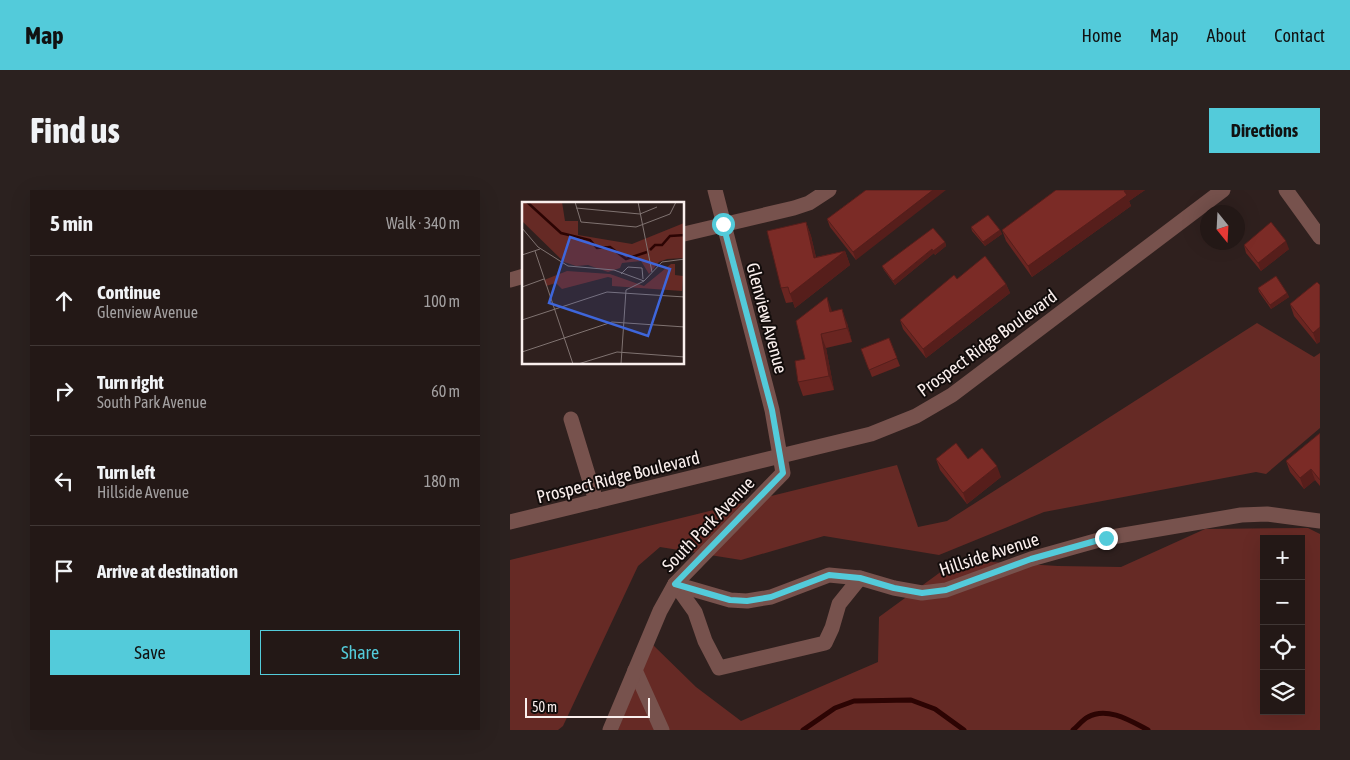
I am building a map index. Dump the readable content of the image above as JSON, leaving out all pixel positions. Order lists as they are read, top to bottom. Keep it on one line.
{"streets":{"street":["Glenview Avenue","Prospect Ridge Boulevard","South Park Avenue","Hillside Avenue"]},"crossings":[["Glenview Avenue","Prospect Ridge Boulevard"],["Glenview Avenue","South Park Avenue"],["Prospect Ridge Boulevard","South Park Avenue"],["South Park Avenue","Hillside Avenue"]],"scale_bar":"50 m","north":"bottom","page":{"header":"Map","nav":["Home","Map","About","Contact"],"buttons":["Directions",["Save","Share"]],"title":"Find us","heading":["5 min","Walk · 340 m"],"list":[["Continue","Glenview Avenue","100 m"],["Turn right","South Park Avenue","60 m"],["Turn left","Hillside Avenue","180 m"],"Arrive at destination"],"map_buttons":["+","−"],"scale":"50 m"}}
